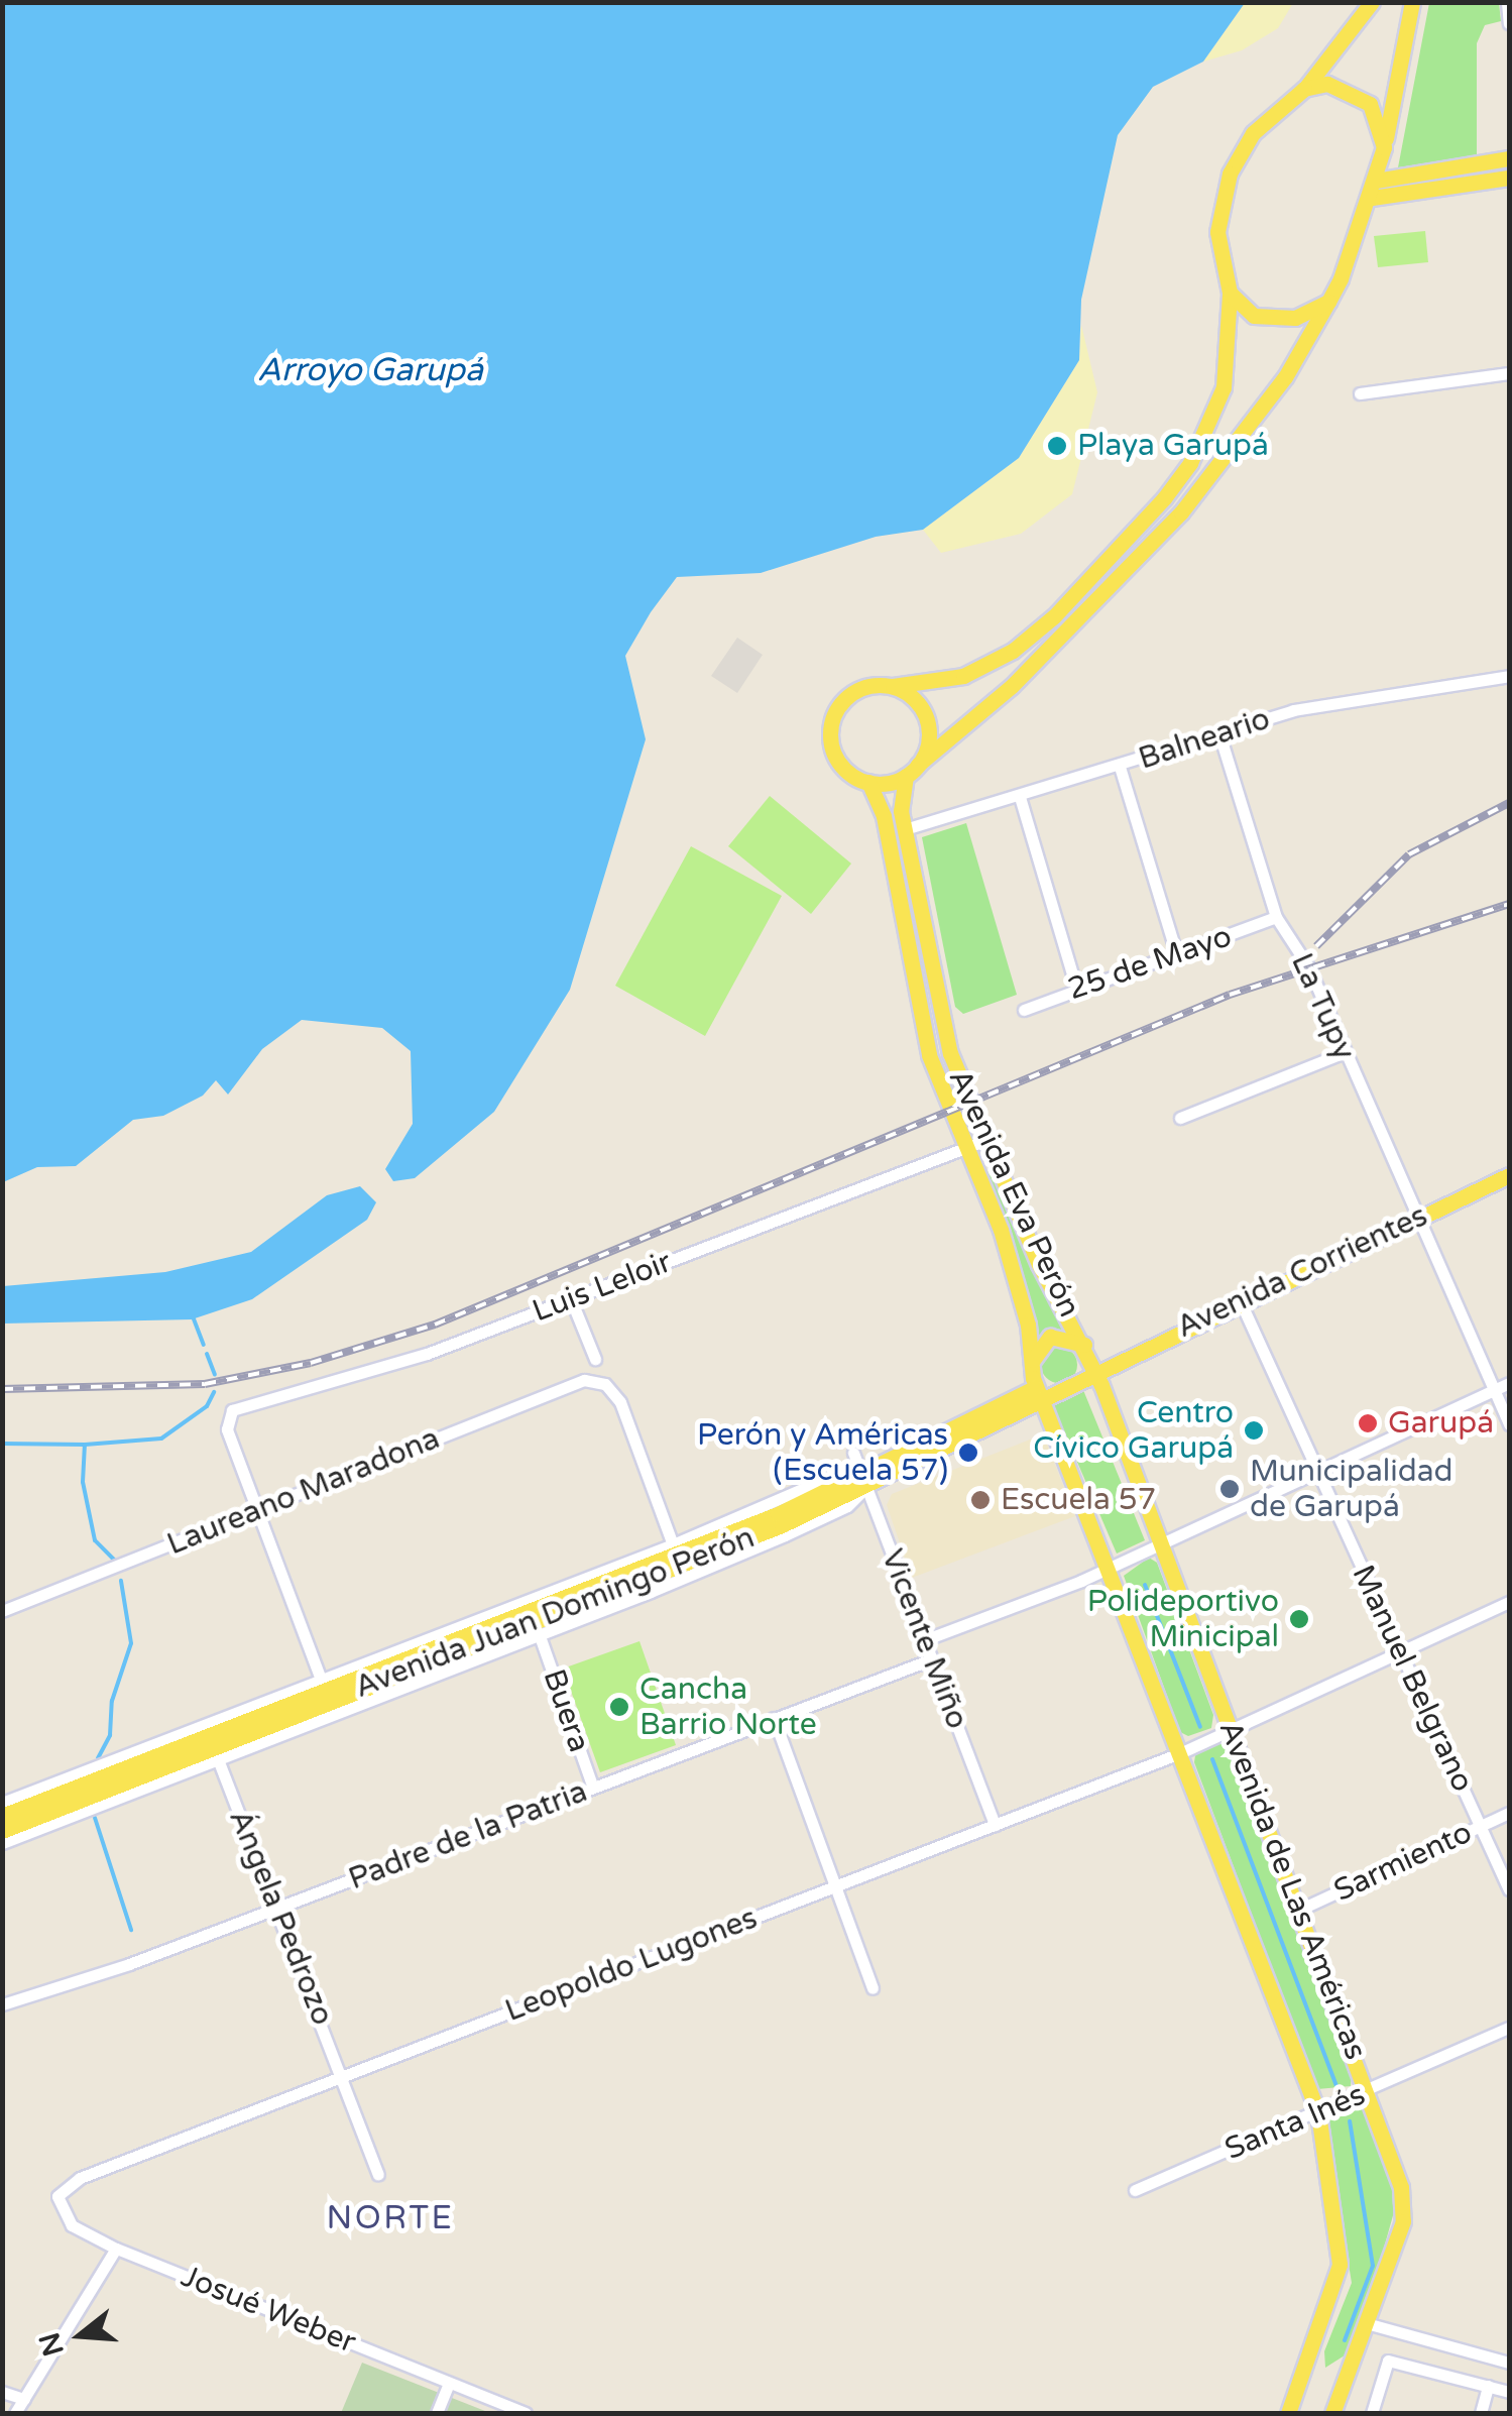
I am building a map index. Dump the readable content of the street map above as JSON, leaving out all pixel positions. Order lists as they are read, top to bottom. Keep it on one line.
{"streets":{"main road":["Avenida Eva Perón","Avenida Corrientes","Avenida Juan Domingo Perón","Avenida de Las Américas"],"street":["Balneario","25 de Mayo","La Tupy","Luis Leloir","Laureano Maradona","Vicente Miño","Manuel Belgrano","Buera","Padre de la Patria","Sarmiento","Ángela Pedrozo","Leopoldo Lugones","Santa Inés","Josué Weber"]},"crossings":[["Balneario","La Tupy"],["Balneario","Avenida Eva Perón"],["25 de Mayo","La Tupy"],["La Tupy","Avenida Corrientes"],["Avenida Eva Perón","Avenida Corrientes"],["Avenida Eva Perón","Luis Leloir"],["Avenida Eva Perón","Avenida Juan Domingo Perón"],["Avenida Eva Perón","Avenida de Las Américas"],["Avenida Corrientes","Avenida Juan Domingo Perón"],["Avenida Corrientes","Manuel Belgrano"],["Avenida Corrientes","Avenida de Las Américas"],["Luis Leloir","Laureano Maradona"],["Avenida Juan Domingo Perón","Vicente Miño"],["Avenida Juan Domingo Perón","Avenida de Las Américas"],["Vicente Miño","Padre de la Patria"],["Vicente Miño","Leopoldo Lugones"],["Manuel Belgrano","Sarmiento"],["Manuel Belgrano","Leopoldo Lugones"],["Buera","Padre de la Patria"],["Padre de la Patria","Ángela Pedrozo"],["Sarmiento","Avenida de Las Américas"],["Avenida de Las Américas","Leopoldo Lugones"],["Avenida de Las Américas","Santa Inés"],["Ángela Pedrozo","Leopoldo Lugones"],["Leopoldo Lugones","Josué Weber"]],"districts":["NORTE"],"water":["Arroyo Garupá"],"places":["Playa Garupá","Garupá","Centro Cívico Garupá","Perón y Américas (Escuela 57)","Municipalidad de Garupá","Escuela 57","Polideportivo Minicipal","Cancha Barrio Norte"],"north":"left"}
